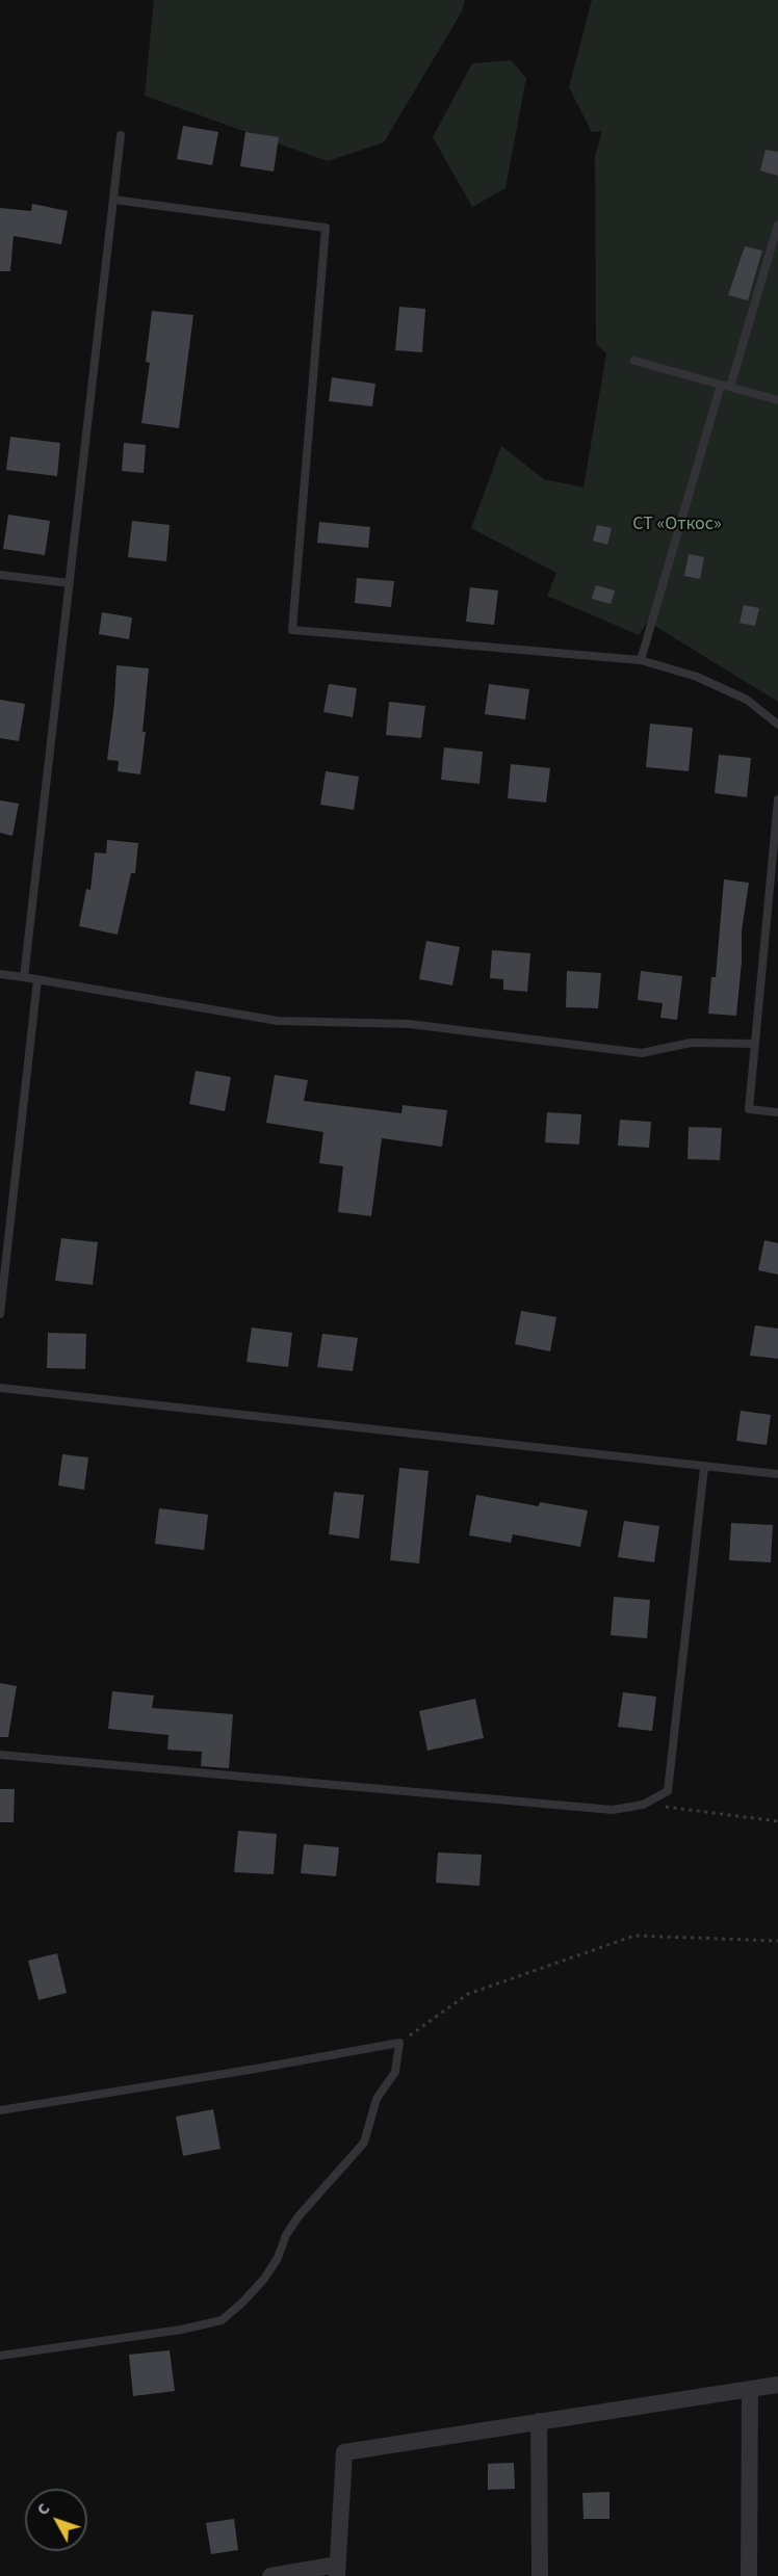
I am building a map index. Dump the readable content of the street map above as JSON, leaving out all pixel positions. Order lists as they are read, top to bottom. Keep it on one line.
{"parks":["СТ «Откос»"],"north":"top left"}
